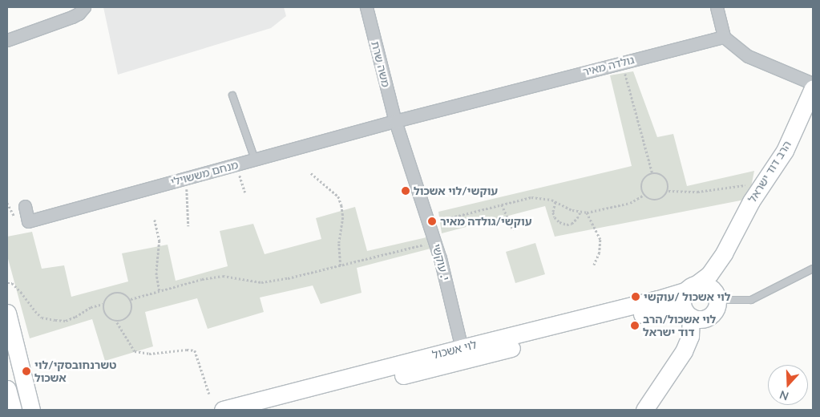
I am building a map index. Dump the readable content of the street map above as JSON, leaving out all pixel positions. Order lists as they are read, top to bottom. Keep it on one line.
{"streets":{"street":["משה שרת","גולדה מאיר","הרב דוד ישראל","מנחם מששוילי","י. עוקשי","לוי אשכול"]},"crossings":[["משה שרת","גולדה מאיר"],["משה שרת","מנחם מששוילי"],["משה שרת","י. עוקשי"],["גולדה מאיר","מנחם מששוילי"],["גולדה מאיר","י. עוקשי"],["הרב דוד ישראל","לוי אשכול"],["מנחם מששוילי","י. עוקשי"],["י. עוקשי","לוי אשכול"]],"places":["עוקשי/לוי אשכול","עוקשי/גולדה מאיר","לוי אשכול /עוקשי","לוי אשכול/הרב דוד ישראל","טשרנחובסקי/לוי אשכול"],"north":"bottom"}
